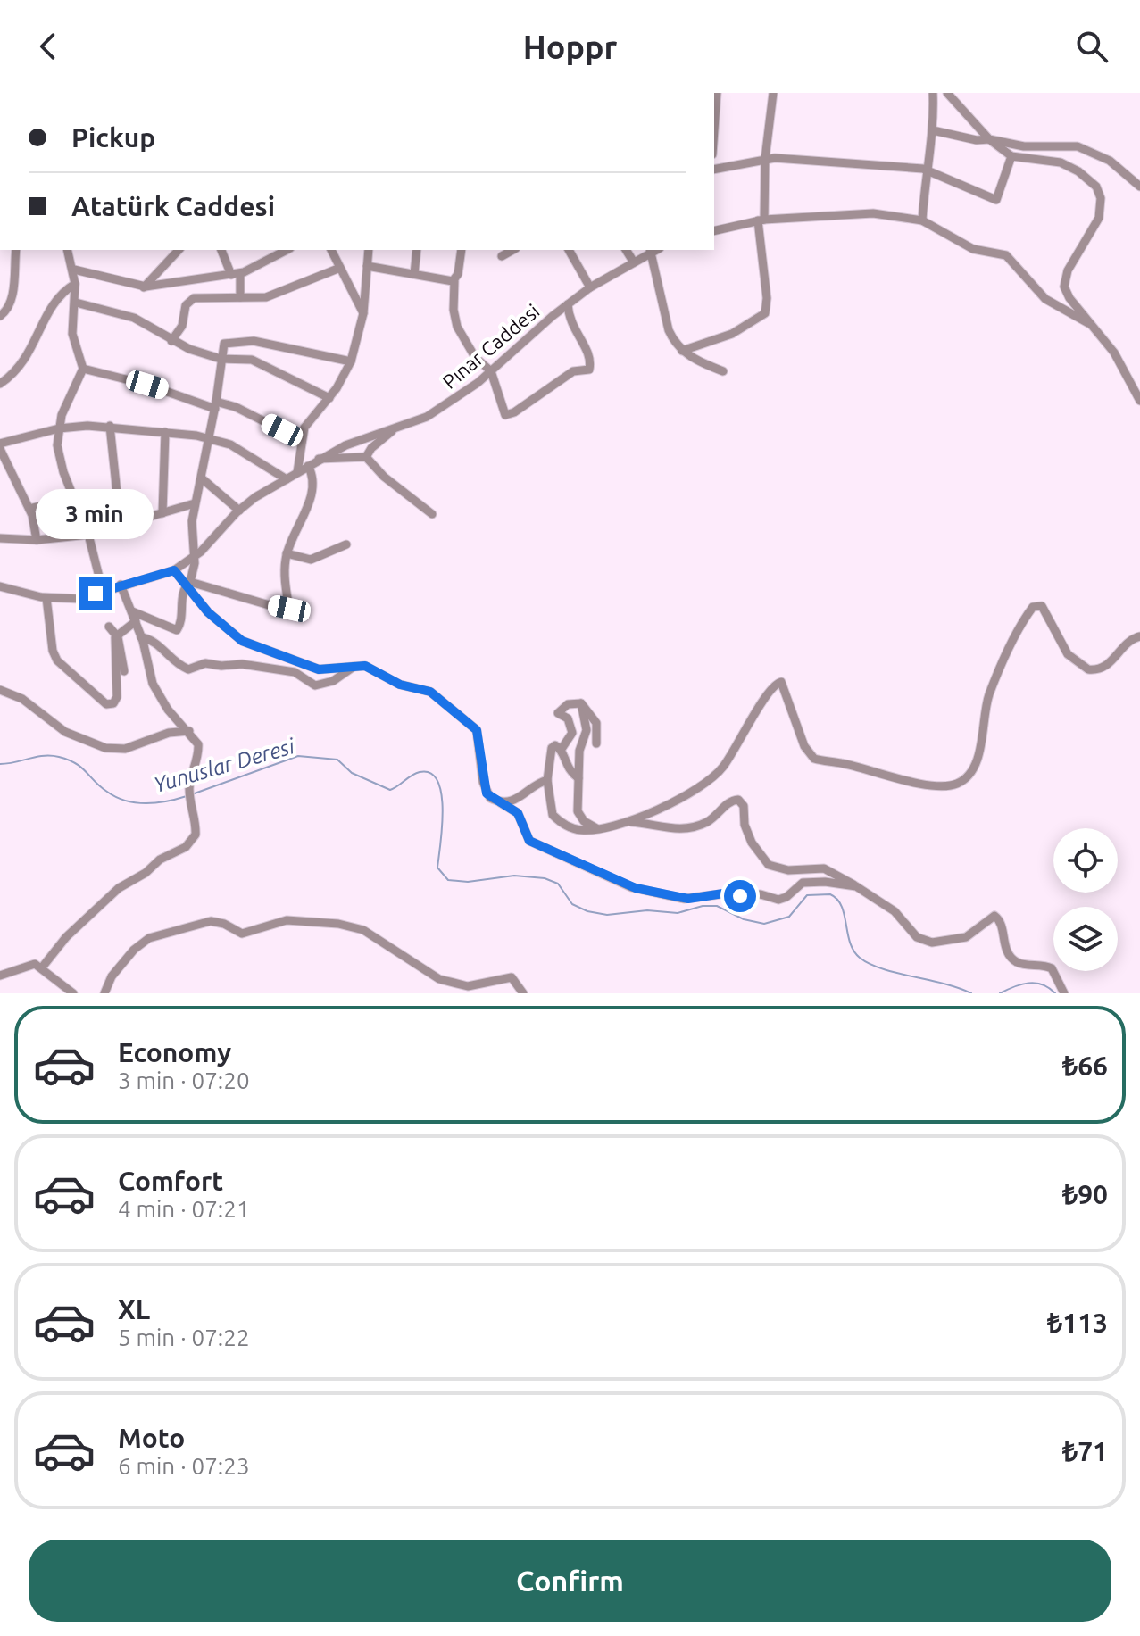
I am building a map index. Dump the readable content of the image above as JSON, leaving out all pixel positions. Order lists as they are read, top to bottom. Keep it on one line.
{"streets":{"street":["Pınar Caddesi"]},"water":["Yunuslar Deresi"],"page":{"header":"Hoppr","banner":["Pickup","Atatürk Caddesi"],"bubble":"3 min","list":[{"name":"Economy","note":"3 min · 07:20","value":"₺66"},{"name":"Comfort","note":"4 min · 07:21","value":"₺90"},{"name":"XL","note":"5 min · 07:22","value":"₺113"},{"name":"Moto","note":"6 min · 07:23","value":"₺71"}],"buttons":"Confirm"}}
